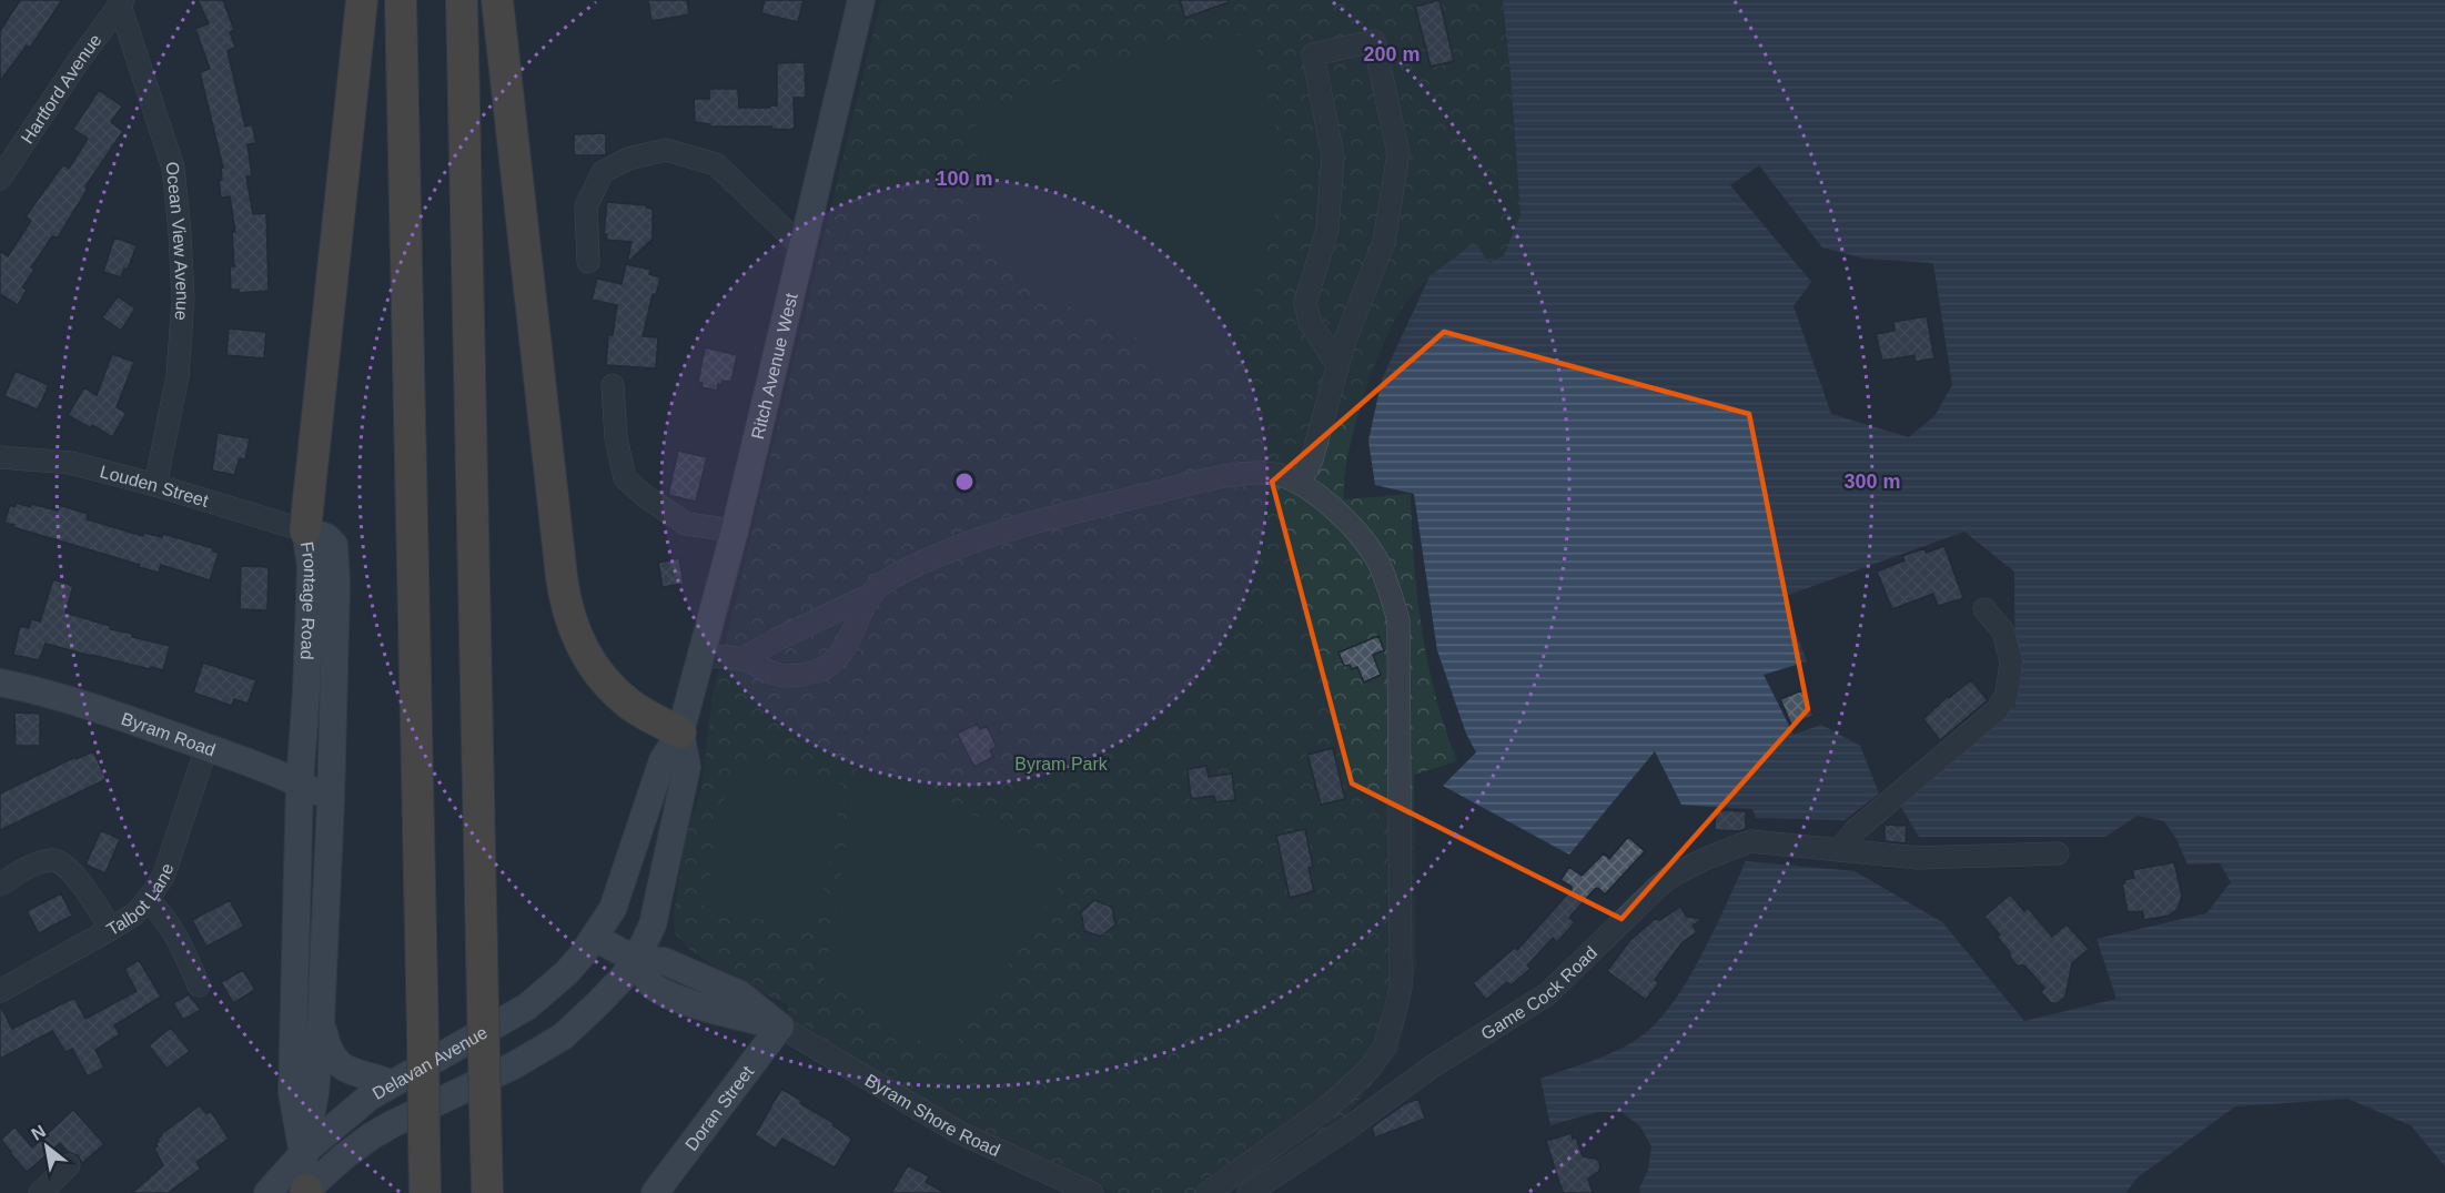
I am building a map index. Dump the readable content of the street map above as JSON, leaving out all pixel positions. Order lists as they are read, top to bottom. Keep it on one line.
{"streets":{"main road":["Ritch Avenue West","Frontage Road","Byram Road","Delavan Avenue","Doran Street","Byram Shore Road"],"street":["Hartford Avenue","Ocean View Avenue","Louden Street","Talbot Lane","Game Cock Road"]},"crossings":[["Hartford Avenue","Ocean View Avenue"],["Ocean View Avenue","Louden Street"],["Ritch Avenue West","Delavan Avenue"],["Ritch Avenue West","Byram Shore Road"],["Louden Street","Frontage Road"],["Frontage Road","Byram Road"],["Frontage Road","Delavan Avenue"],["Byram Road","Talbot Lane"],["Delavan Avenue","Byram Shore Road"],["Doran Street","Byram Shore Road"]],"parks":["Byram Park"],"north":"top left","rings":["200 m","100 m","300 m"]}
